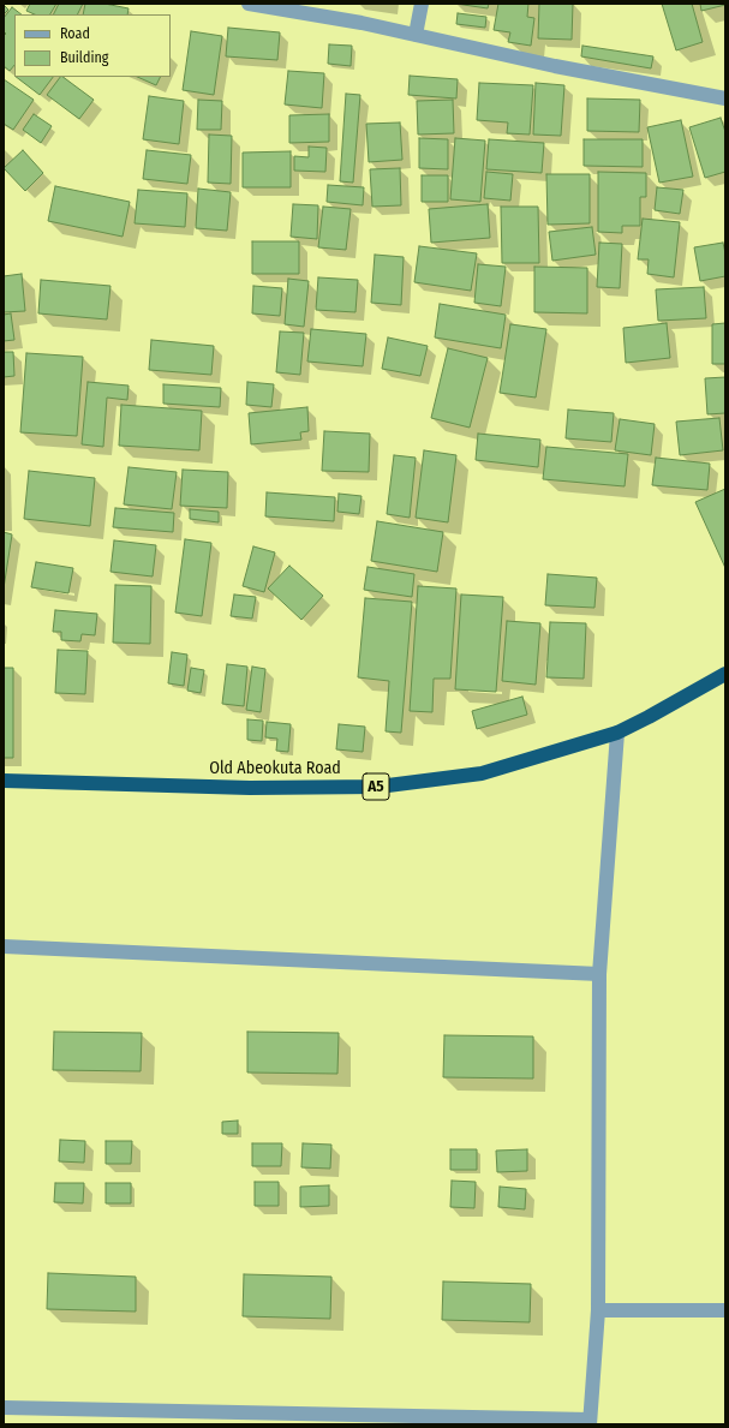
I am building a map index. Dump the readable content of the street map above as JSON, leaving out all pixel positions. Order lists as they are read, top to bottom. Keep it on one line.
{"streets":{"highway":["Old Abeokuta Road","A5"]},"legend":["Road","Building"]}
